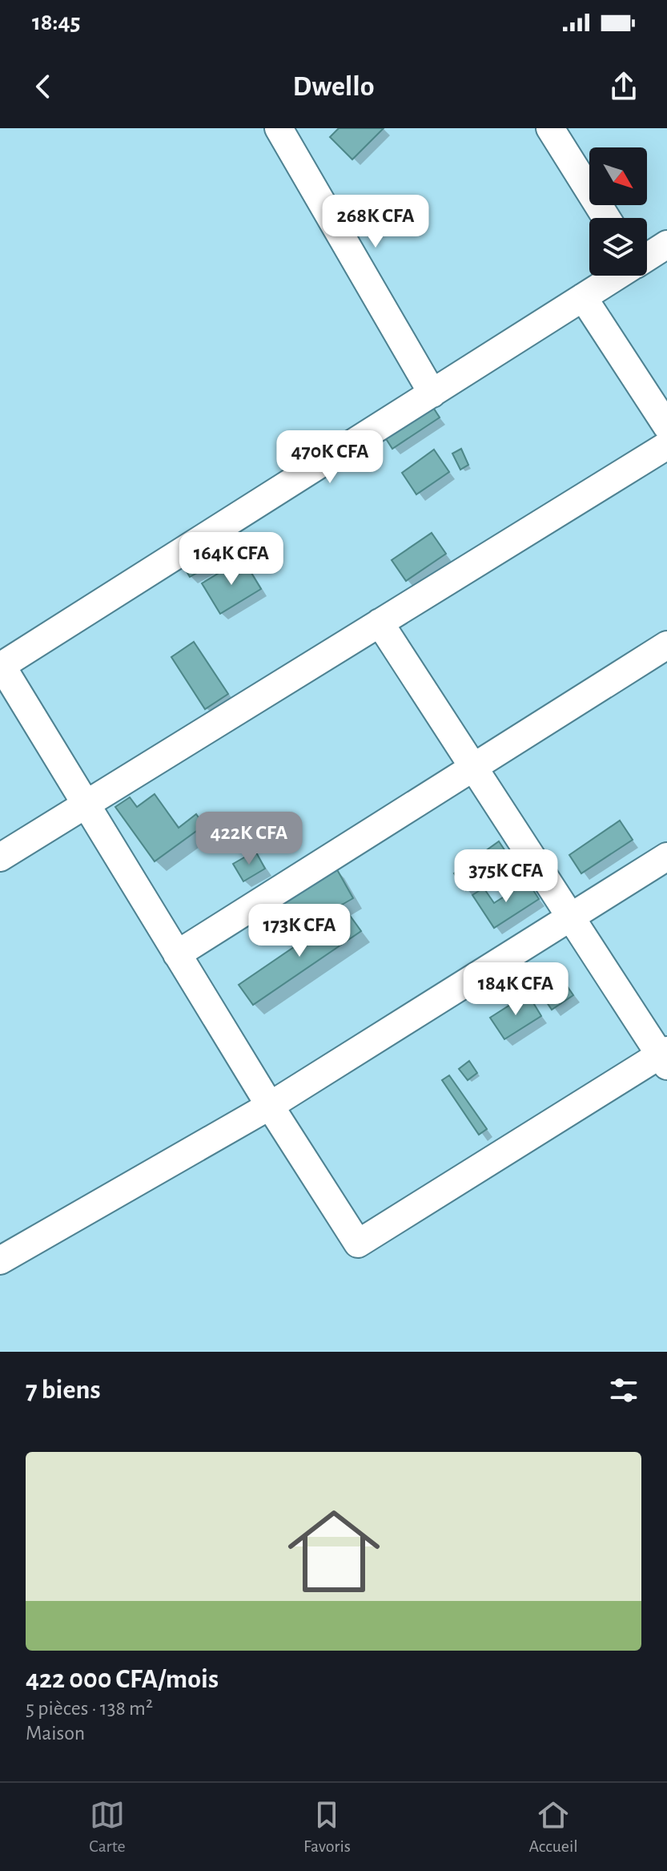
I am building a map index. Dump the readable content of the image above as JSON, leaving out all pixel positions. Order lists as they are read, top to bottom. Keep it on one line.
{"north":"bottom right","page":{"status":"18:45","header":"Dwello","price":["268K CFA","470K CFA","164K CFA","422K CFA","375K CFA","173K CFA","184K CFA"],"heading":"7 biens","list":[{"name":"422 000 CFA/mois","note":"5 pièces · 138 m² · Maison"}],"tabs":["Carte","Favoris","Accueil"]}}
